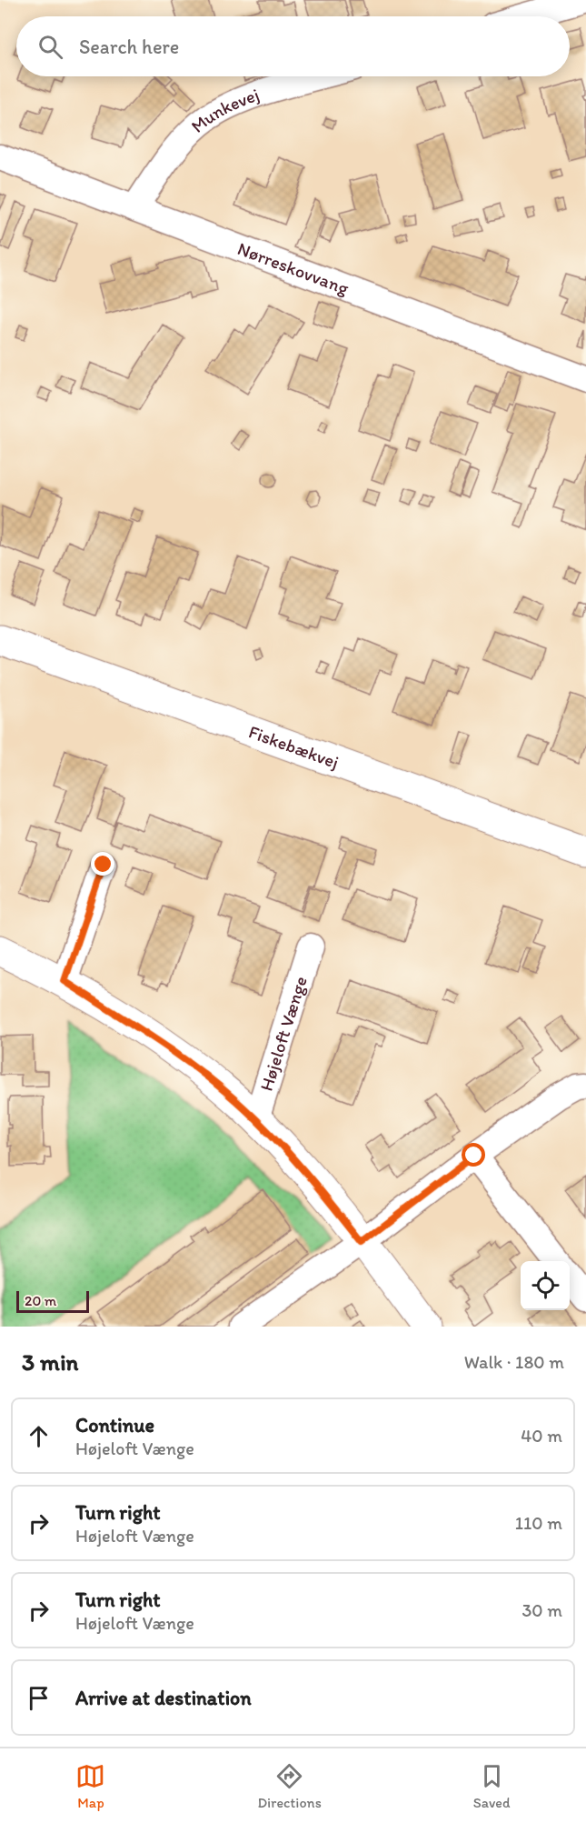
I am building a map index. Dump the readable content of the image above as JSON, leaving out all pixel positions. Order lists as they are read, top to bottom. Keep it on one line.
{"streets":{"street":["Munkevej","Nørreskovvang","Fiskebækvej","Højeloft Vænge"]},"crossings":[["Munkevej","Nørreskovvang"]],"scale_bar":"20 m","page":{"search":"Search here","scale":"20 m","heading":["3 min","Walk · 180 m"],"list":[["Continue","Højeloft Vænge","40 m"],["Turn right","Højeloft Vænge","110 m"],["Turn right","Højeloft Vænge","30 m"],"Arrive at destination"],"nav":["Map","Directions","Saved"]}}
